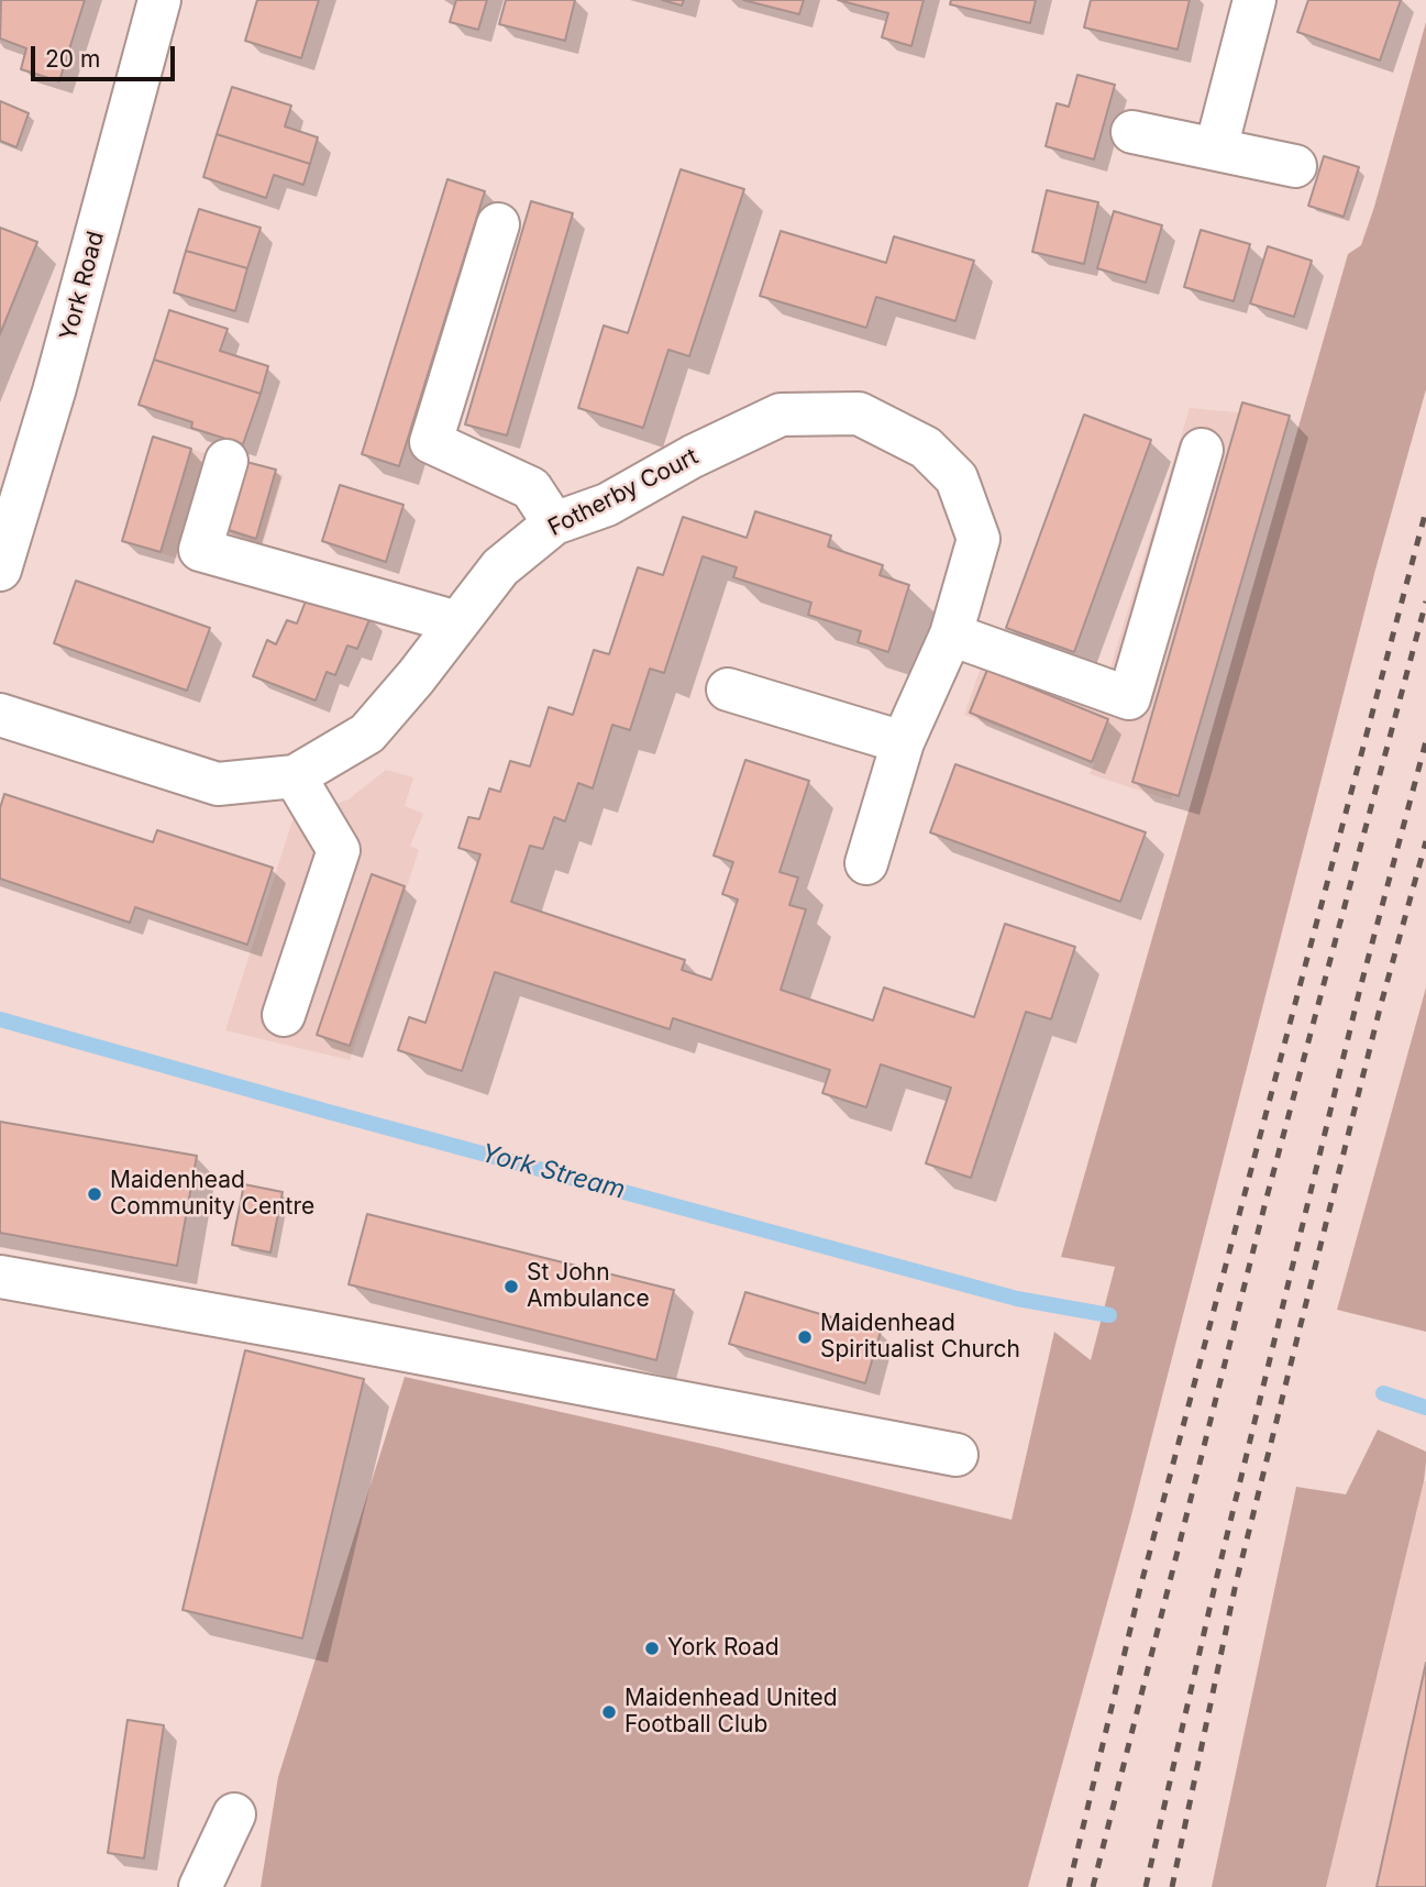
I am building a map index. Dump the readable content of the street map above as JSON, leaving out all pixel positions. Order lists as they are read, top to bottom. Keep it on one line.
{"streets":{"street":["York Road","Fotherby Court"]},"water":["York Stream"],"places":["Maidenhead Community Centre","St John Ambulance","Maidenhead Spiritualist Church","York Road","Maidenhead United Football Club"],"scale_bar":"20 m"}
